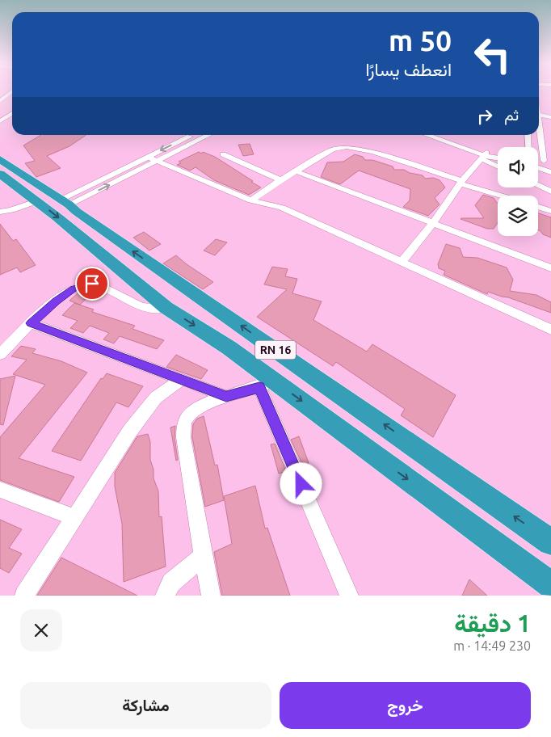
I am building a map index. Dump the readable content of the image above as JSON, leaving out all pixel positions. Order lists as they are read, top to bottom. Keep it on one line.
{"streets":{"highway":["RN 16"]},"page":{"turn":["50 m","انعطف يسارًا"],"then":"ثم","heading":["1 دقيقة","230 m · 14:49"],"buttons":["خروج","مشاركة"]}}
